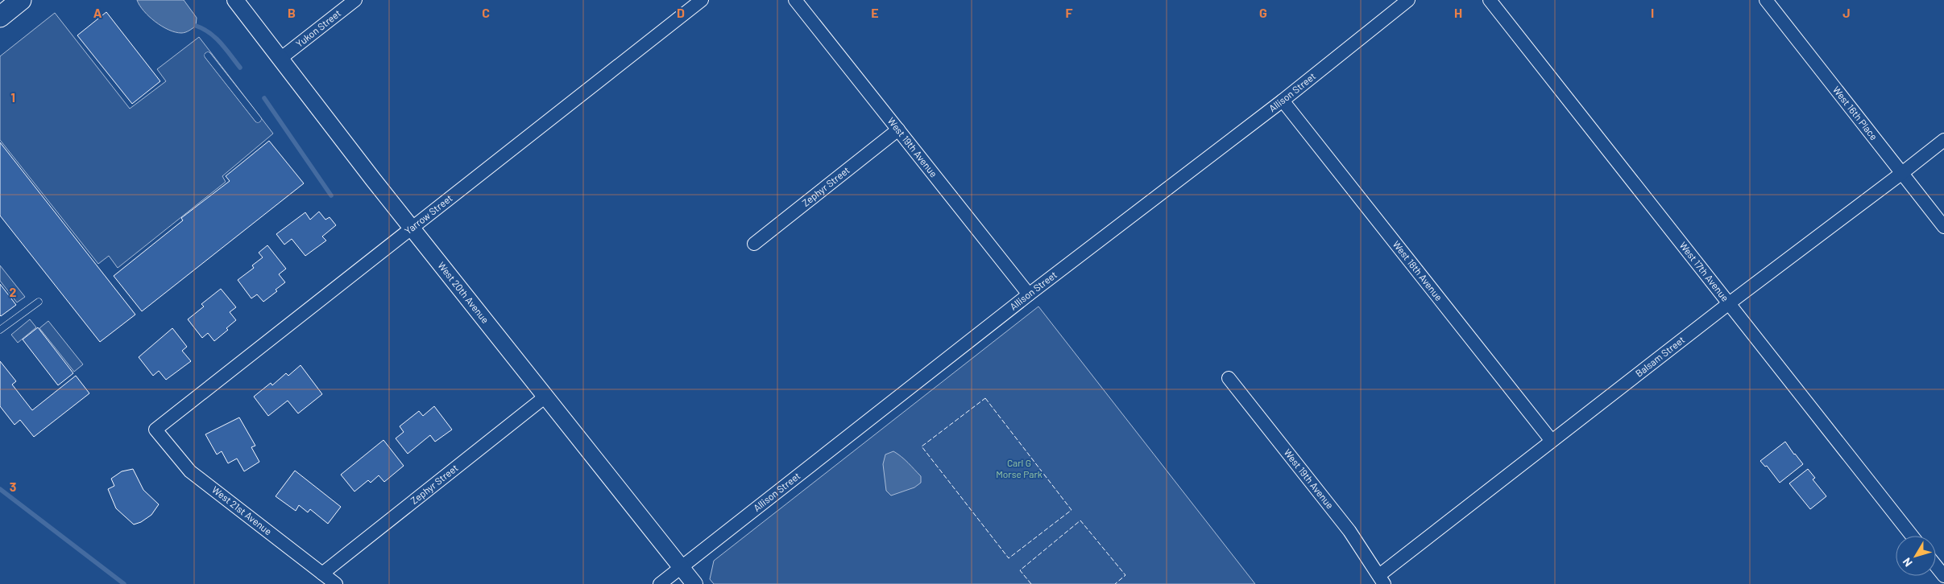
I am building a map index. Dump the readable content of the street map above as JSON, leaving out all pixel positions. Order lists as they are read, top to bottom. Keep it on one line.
{"streets":{"street":["Yukon Street","Allison Street","West 16th Place","West 19th Avenue","Zephyr Street","Yarrow Street","West 18th Avenue","West 17th Avenue","West 20th Avenue","Balsam Street","West 21st Avenue"]},"crossings":[["Yukon Street","West 20th Avenue"],["Allison Street","West 19th Avenue"],["Allison Street","West 18th Avenue"],["Allison Street","West 20th Avenue"],["West 16th Place","Balsam Street"],["West 19th Avenue","Zephyr Street"],["West 19th Avenue","Balsam Street"],["Zephyr Street","West 20th Avenue"],["Zephyr Street","West 21st Avenue"],["Yarrow Street","West 20th Avenue"],["Yarrow Street","West 21st Avenue"],["West 18th Avenue","Balsam Street"],["West 17th Avenue","Balsam Street"]],"parks":["Carl G Morse Park"],"north":"bottom left","grid":{"columns":["A","B","C","D","E","F","G","H","I","J"],"rows":["1","2","3"]}}
